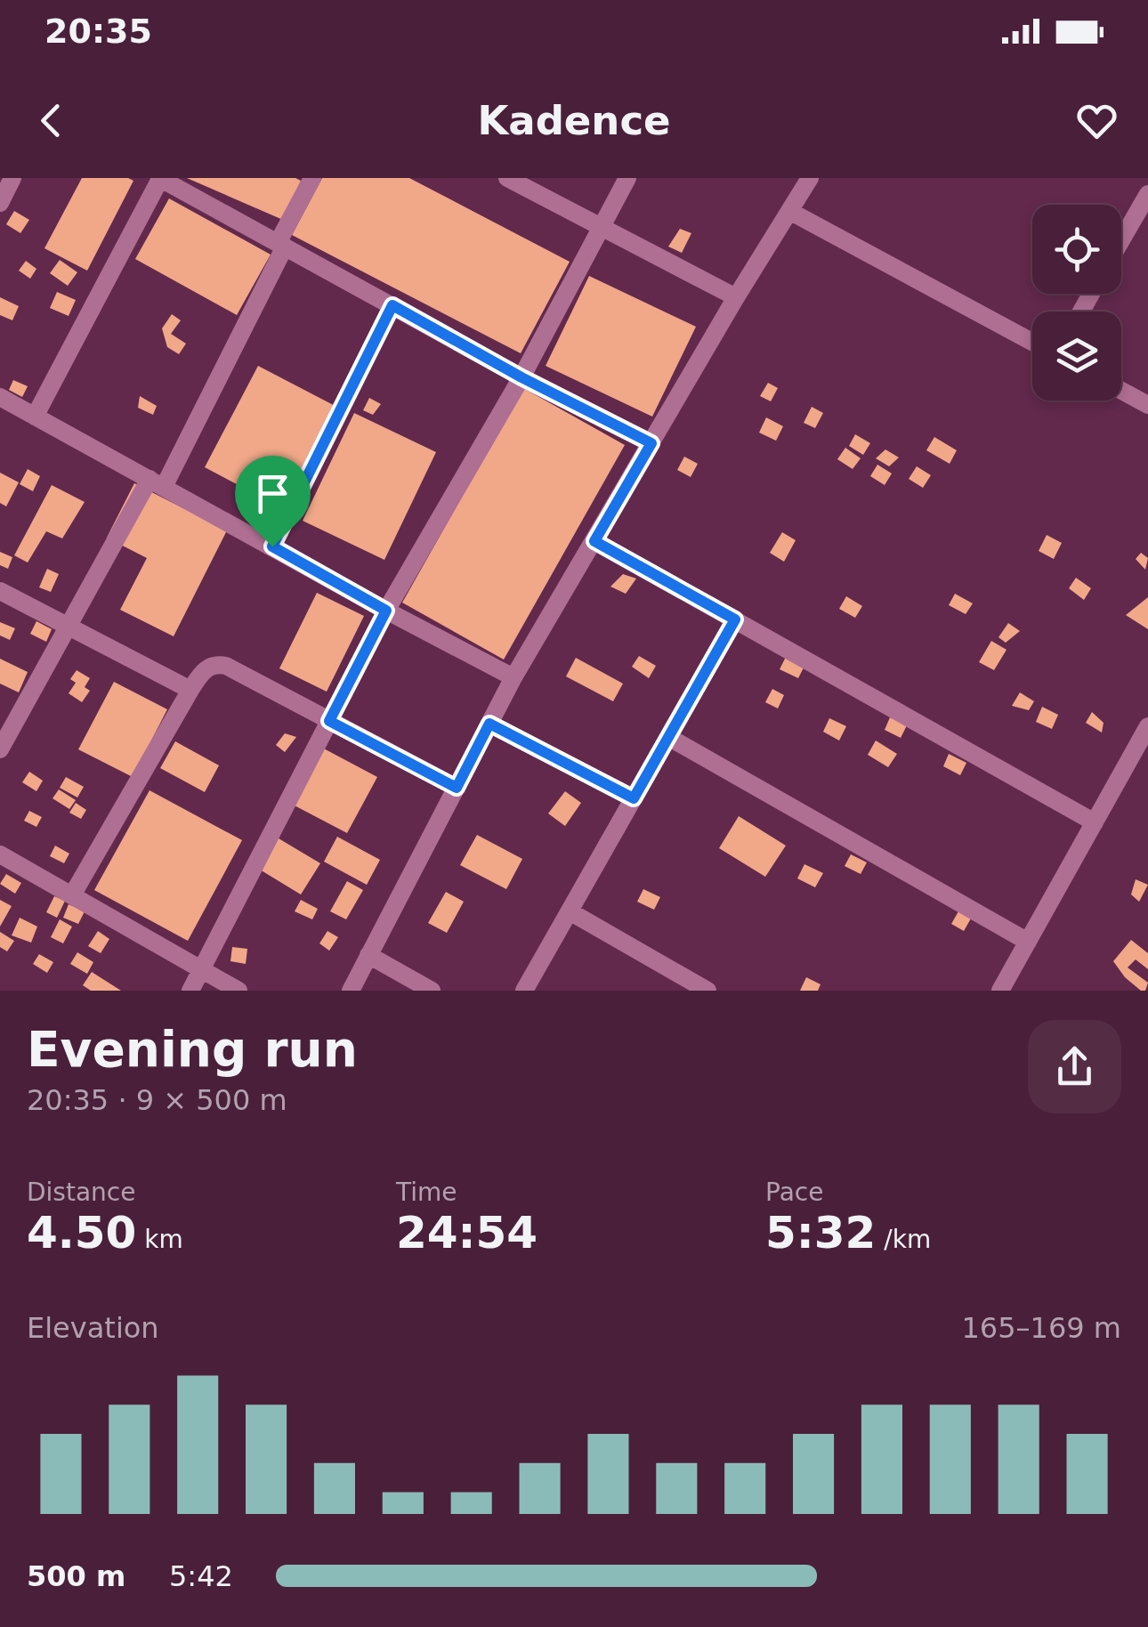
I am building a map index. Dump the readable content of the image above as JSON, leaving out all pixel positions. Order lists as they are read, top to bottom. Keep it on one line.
{"page":{"status":"20:35","header":"Kadence","heading":["Evening run","20:35 · 9 × 500 m"],"stats":[["Distance","4.50 km"],["Time","24:54"],["Pace","5:32 /km"]],"chart":["Elevation","165–169 m"],"list":[{"name":"500 m","note":"5:42"}]}}
